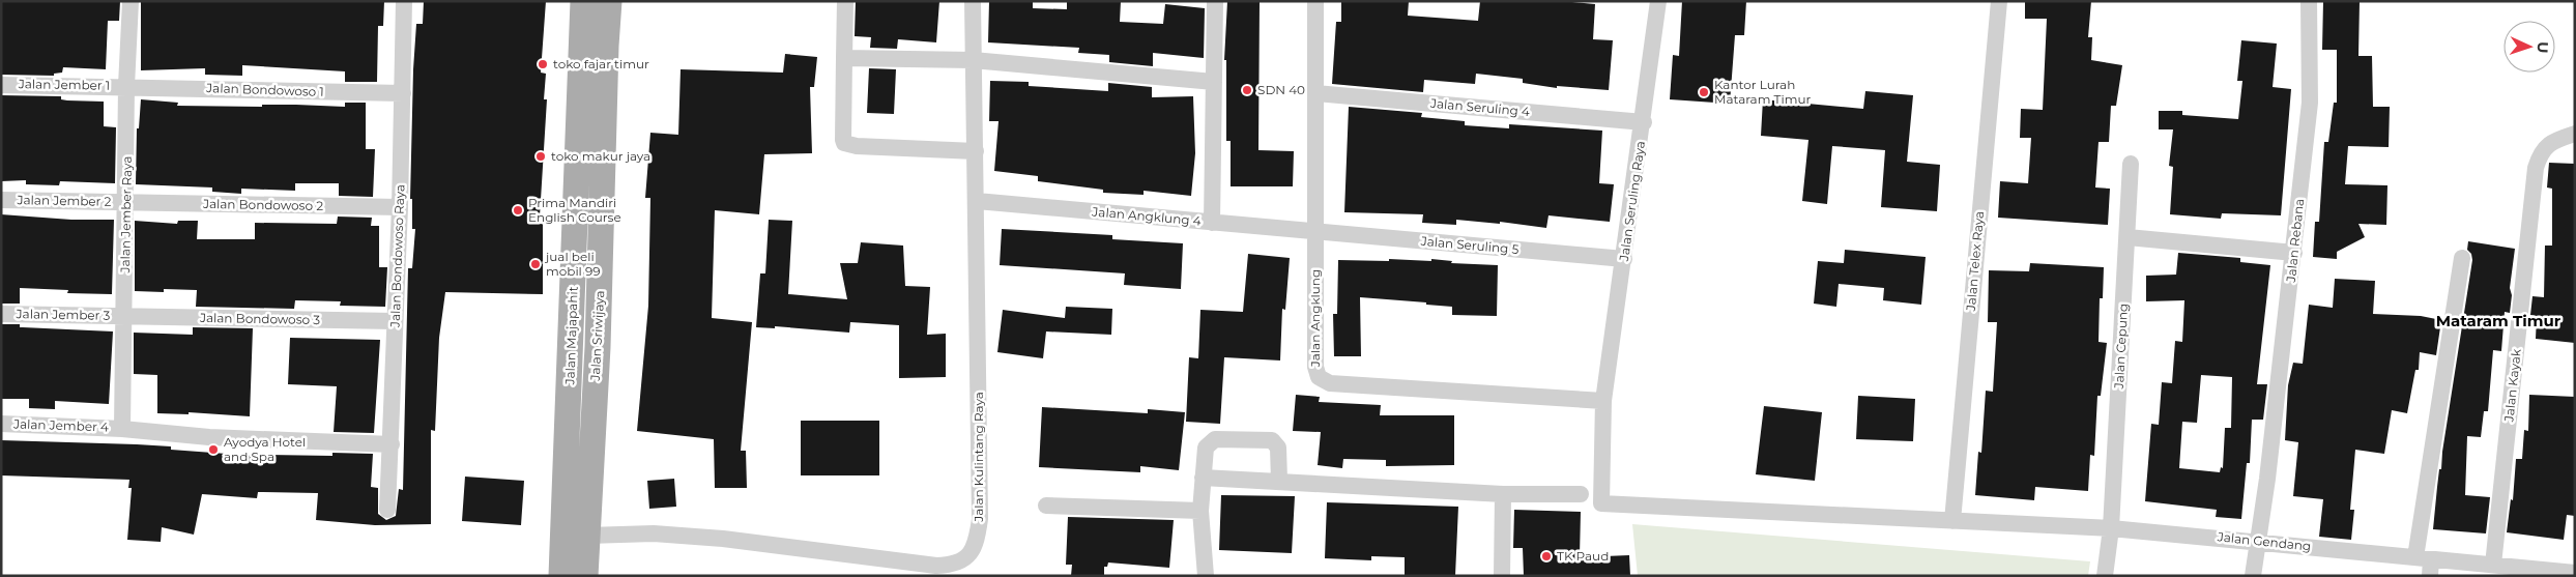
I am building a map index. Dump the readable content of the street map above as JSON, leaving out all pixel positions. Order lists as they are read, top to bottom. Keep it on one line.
{"streets":{"main road":["Jalan Majapahit","Jalan Sriwijaya"],"street":["Jalan Jember 1","Jalan Bondowoso 1","Jalan Seruling 4","Jalan Jember 2","Jalan Seruling Raya","Jalan Bondowoso 2","Jalan Jember Raya","Jalan Angklung 4","Jalan Rebana","Jalan Seruling 5","Jalan Bondowoso Raya","Jalan Telex Raya","Jalan Jember 3","Jalan Angklung","Jalan Bondowoso 3","Jalan Cepung","Jalan Kayak","Jalan Jember 4","Jalan Kulintang Raya","Jalan Gendang"]},"crossings":[["Jalan Jember 1","Jalan Bondowoso 1"],["Jalan Jember 1","Jalan Jember Raya"],["Jalan Bondowoso 1","Jalan Jember Raya"],["Jalan Bondowoso 1","Jalan Bondowoso Raya"],["Jalan Seruling 4","Jalan Seruling Raya"],["Jalan Seruling 4","Jalan Angklung"],["Jalan Jember 2","Jalan Bondowoso 2"],["Jalan Jember 2","Jalan Jember Raya"],["Jalan Seruling Raya","Jalan Seruling 5"],["Jalan Seruling Raya","Jalan Telex Raya"],["Jalan Seruling Raya","Jalan Angklung"],["Jalan Seruling Raya","Jalan Gendang"],["Jalan Bondowoso 2","Jalan Jember Raya"],["Jalan Bondowoso 2","Jalan Bondowoso Raya"],["Jalan Jember Raya","Jalan Jember 3"],["Jalan Jember Raya","Jalan Bondowoso 3"],["Jalan Jember Raya","Jalan Jember 4"],["Jalan Angklung 4","Jalan Seruling 5"],["Jalan Angklung 4","Jalan Angklung"],["Jalan Angklung 4","Jalan Kulintang Raya"],["Jalan Rebana","Jalan Gendang"],["Jalan Seruling 5","Jalan Angklung"],["Jalan Bondowoso Raya","Jalan Bondowoso 3"],["Jalan Bondowoso Raya","Jalan Jember 4"],["Jalan Telex Raya","Jalan Gendang"],["Jalan Jember 3","Jalan Bondowoso 3"],["Jalan Sriwijaya","Jalan Kulintang Raya"],["Jalan Cepung","Jalan Gendang"],["Jalan Kayak","Jalan Gendang"]],"districts":["Mataram Timur"],"places":["toko fajar timur","SDN 40","Kantor Lurah Mataram Timur","toko makur jaya","Prima Mandiri English Course","jual beli mobil 99","Ayodya Hotel and Spa","TK Paud"],"north":"right"}
